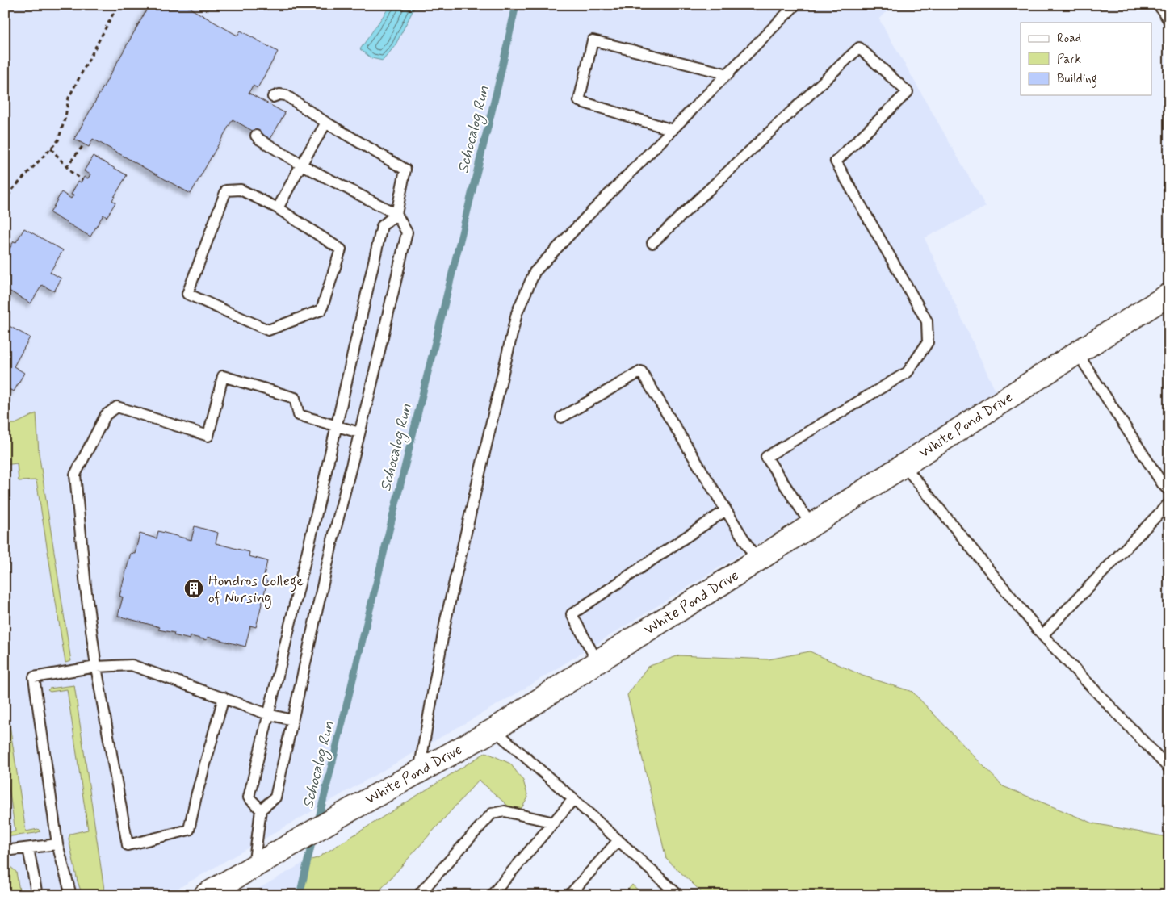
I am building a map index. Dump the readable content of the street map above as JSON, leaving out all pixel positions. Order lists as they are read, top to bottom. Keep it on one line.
{"streets":{"street":["White Pond Drive"]},"water":["Schocalog Run"],"places":{"building":["Hondros College of Nursing"]},"legend":["Road","Park","Building"]}
